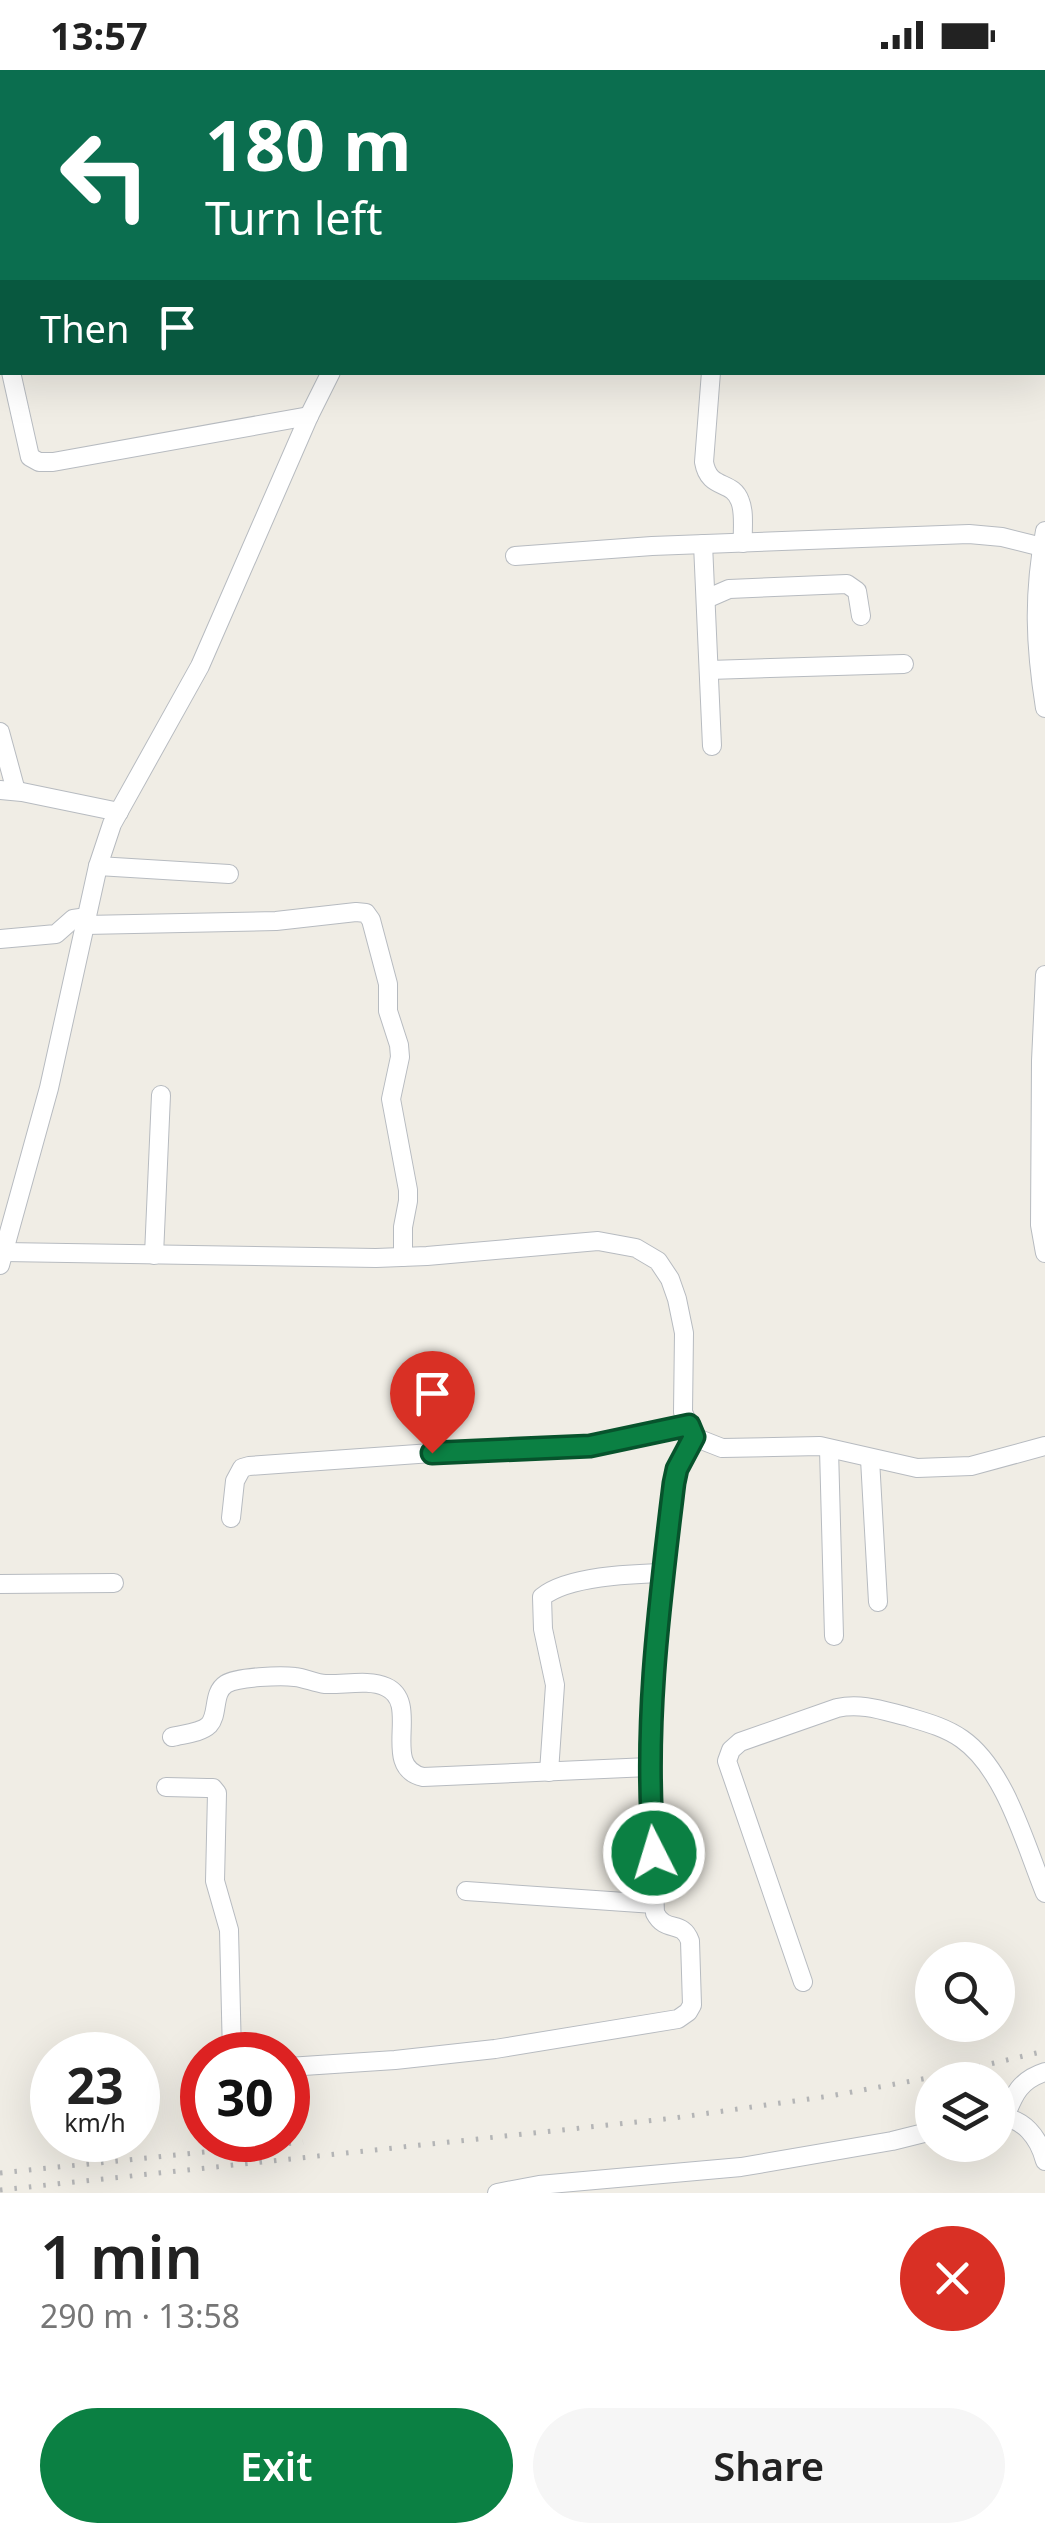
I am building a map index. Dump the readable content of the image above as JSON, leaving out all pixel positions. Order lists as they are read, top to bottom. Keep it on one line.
{"page":{"status":"13:57","turn":["180 m","Turn left"],"then":"Then","speed":"23 km/h","limit":"30","heading":["1 min","290 m · 13:58"],"buttons":["Exit","Share"]}}
